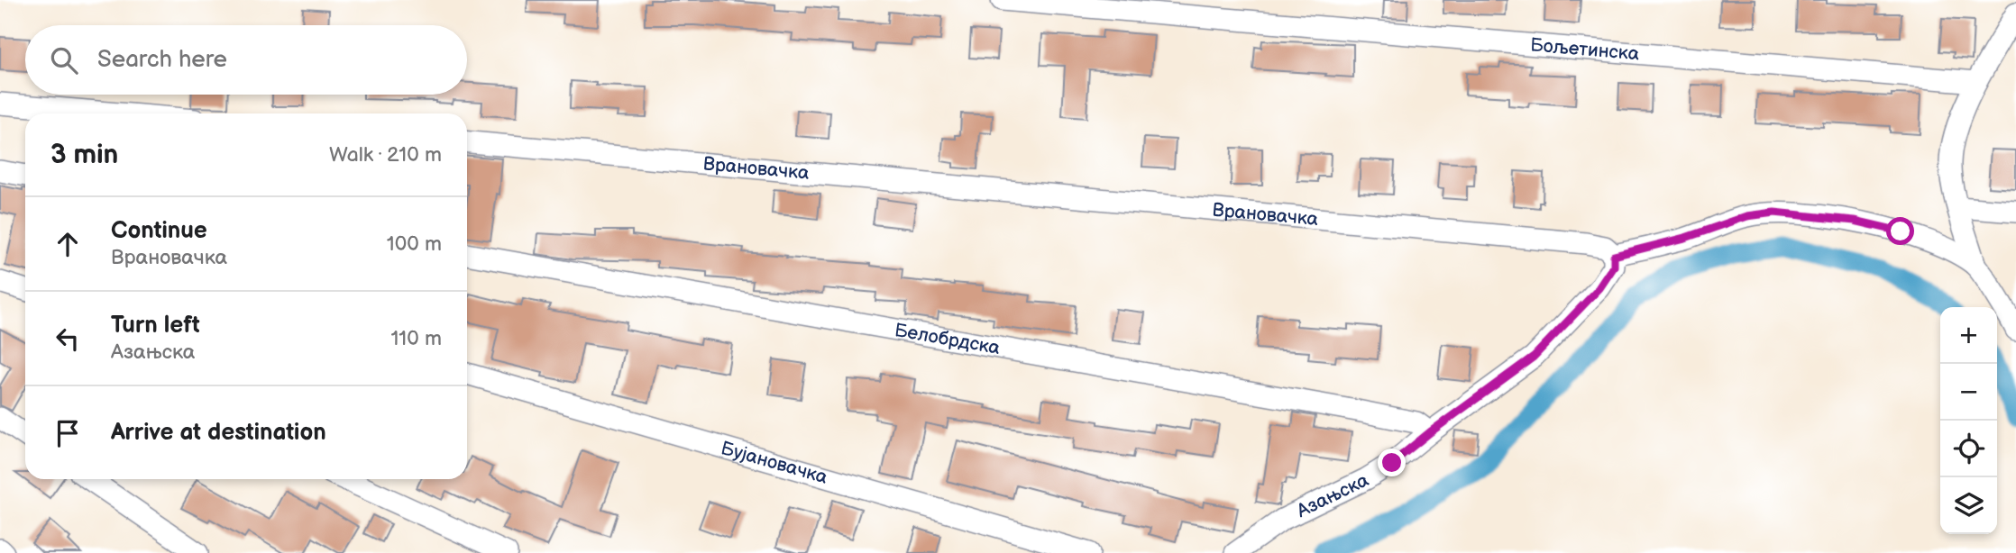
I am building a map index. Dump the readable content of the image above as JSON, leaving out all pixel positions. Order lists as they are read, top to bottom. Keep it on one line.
{"streets":{"street":["Бољетинска","Врановачка","Белобрдска","Бујановачка","Азањска"]},"crossings":[["Врановачка","Азањска"],["Белобрдска","Азањска"]],"page":{"search":"Search here","heading":["3 min","Walk · 210 m"],"list":[["Continue","Врановачка","100 m"],["Turn left","Азањска","110 m"],"Arrive at destination"],"map_buttons":["+","−"]}}
